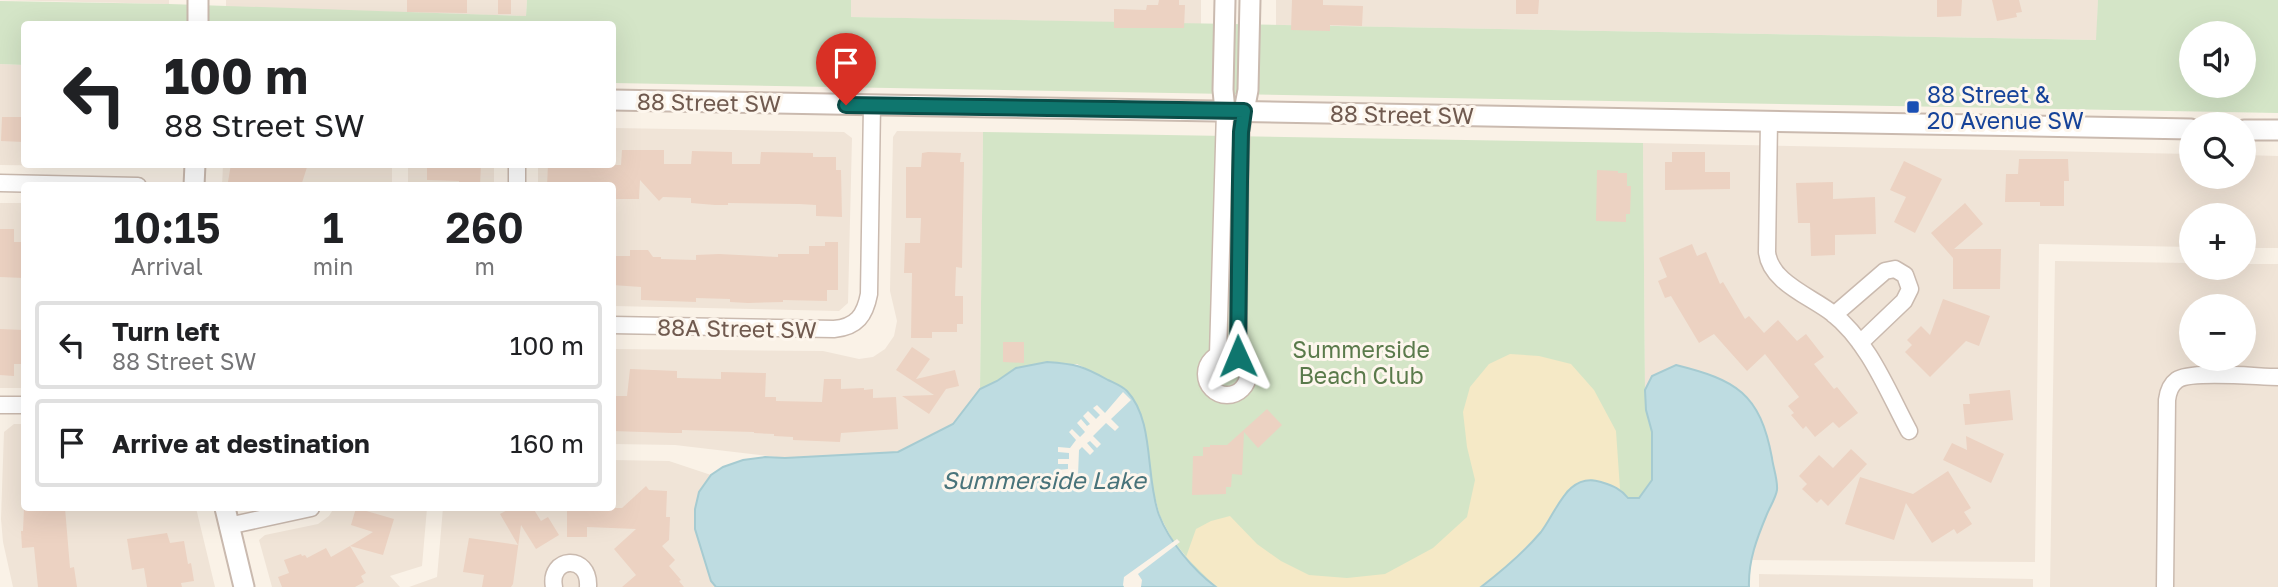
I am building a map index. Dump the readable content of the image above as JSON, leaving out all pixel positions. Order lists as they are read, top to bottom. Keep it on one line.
{"streets":{"street":["88 Street SW","88A Street SW"]},"crossings":[["88 Street SW","88A Street SW"]],"water":["Summerside Lake"],"parks":["Summerside Beach Club"],"places":{"transit":["88 Street & 20 Avenue SW"]},"page":{"map_buttons":["+","−"],"turn":["100 m","88 Street SW"],"eta":["10:15","Arrival","1","min","260","m"],"list":[{"name":"Turn left","note":"88 Street SW","value":"100 m"},{"name":"Arrive at destination","value":"160 m"}]}}
